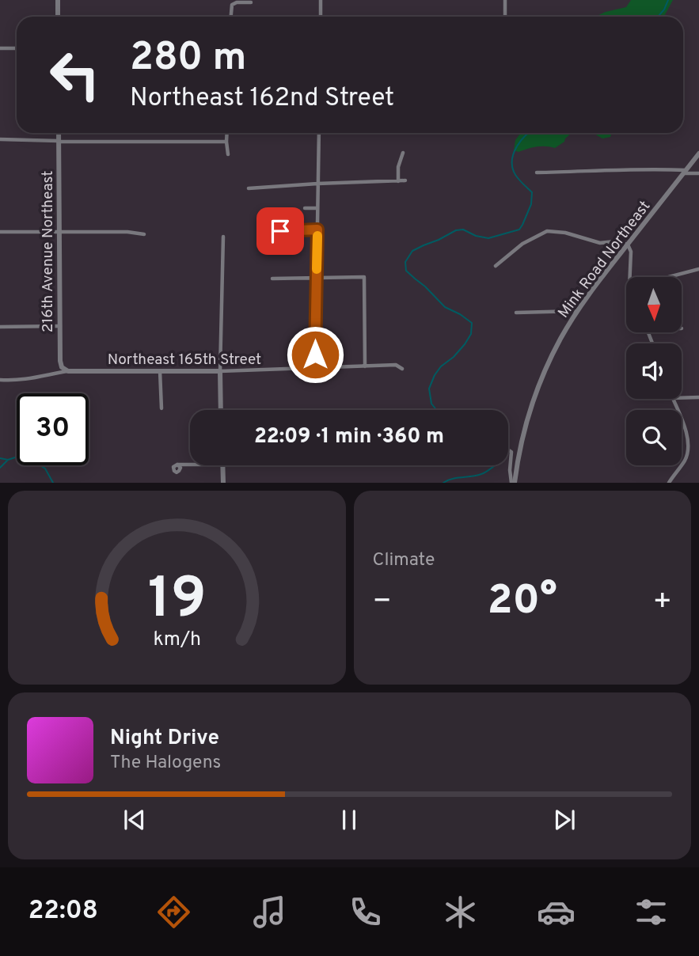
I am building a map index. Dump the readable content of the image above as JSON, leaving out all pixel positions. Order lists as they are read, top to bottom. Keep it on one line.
{"streets":{"street":["216th Avenue Northeast","Mink Road Northeast","Northeast 165th Street"]},"crossings":[["216th Avenue Northeast","Northeast 165th Street"]],"north":"bottom","page":{"turn":["280 m","Northeast 162nd Street"],"limit":"30","trip":"22:09 · 1 min · 360 m","tile":"Climate","heat":["−","20°","+"],"song":["Night Drive","The Halogens"],"tabs":"22:08","gauge":["19","km/h"]}}
